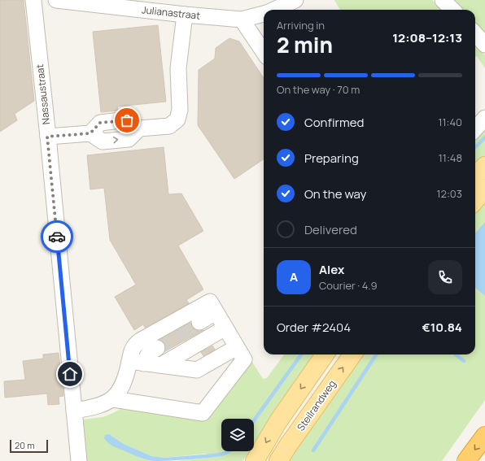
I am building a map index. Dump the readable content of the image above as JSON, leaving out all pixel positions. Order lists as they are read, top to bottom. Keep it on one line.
{"streets":{"main road":["Steilrandweg"],"street":["Julianastraat","Nassaustraat"]},"scale_bar":"20 m","page":{"heading":["2 min","Arriving in","12:08–12:13"],"panel":["Alex","Courier · 4.9","Order #2404","€10.84"],"bar":"On the way · 70 m","list":[["Confirmed","11:40"],["Preparing","11:48"],["On the way","12:03"],"Delivered"],"round":"A","scale":"20 m"}}
